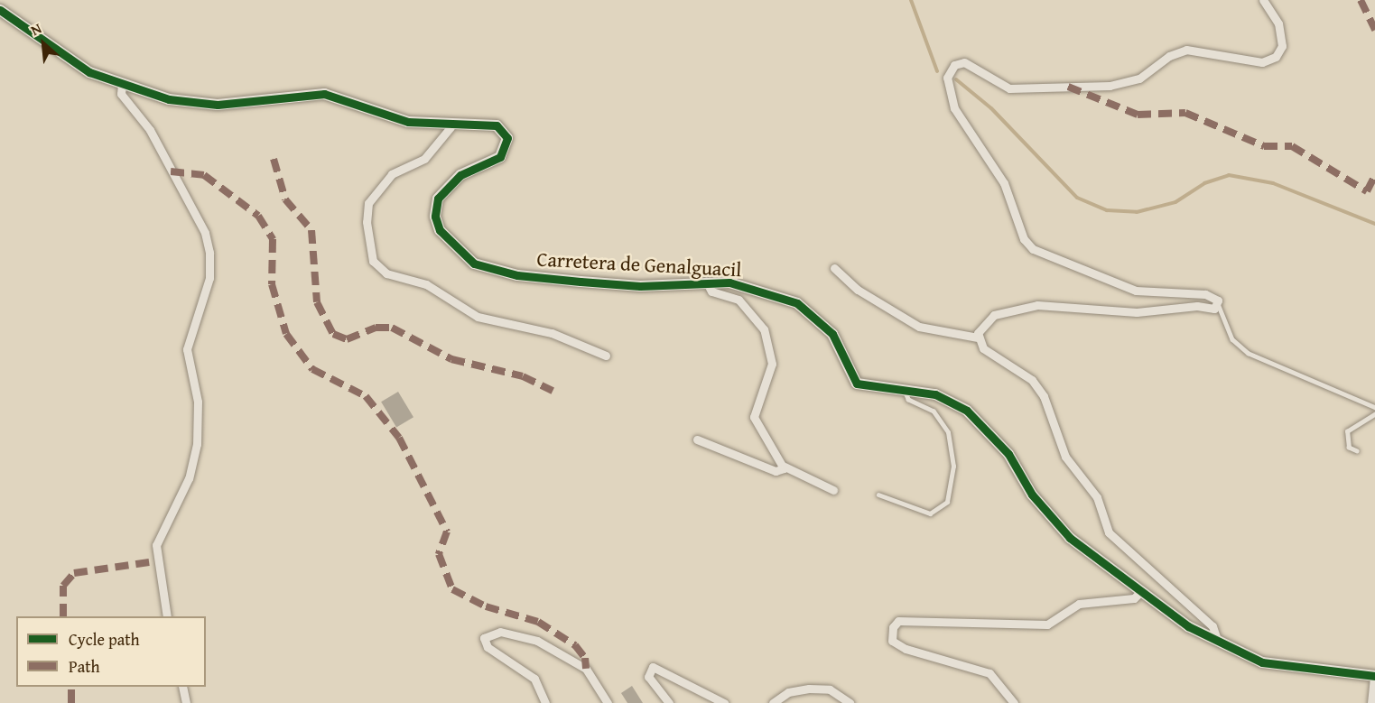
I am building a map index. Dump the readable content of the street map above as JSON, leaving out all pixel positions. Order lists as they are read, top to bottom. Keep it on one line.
{"streets":{"street":["Carretera de Genalguacil"]},"legend":["Cycle path","Path"],"north":"top left"}
